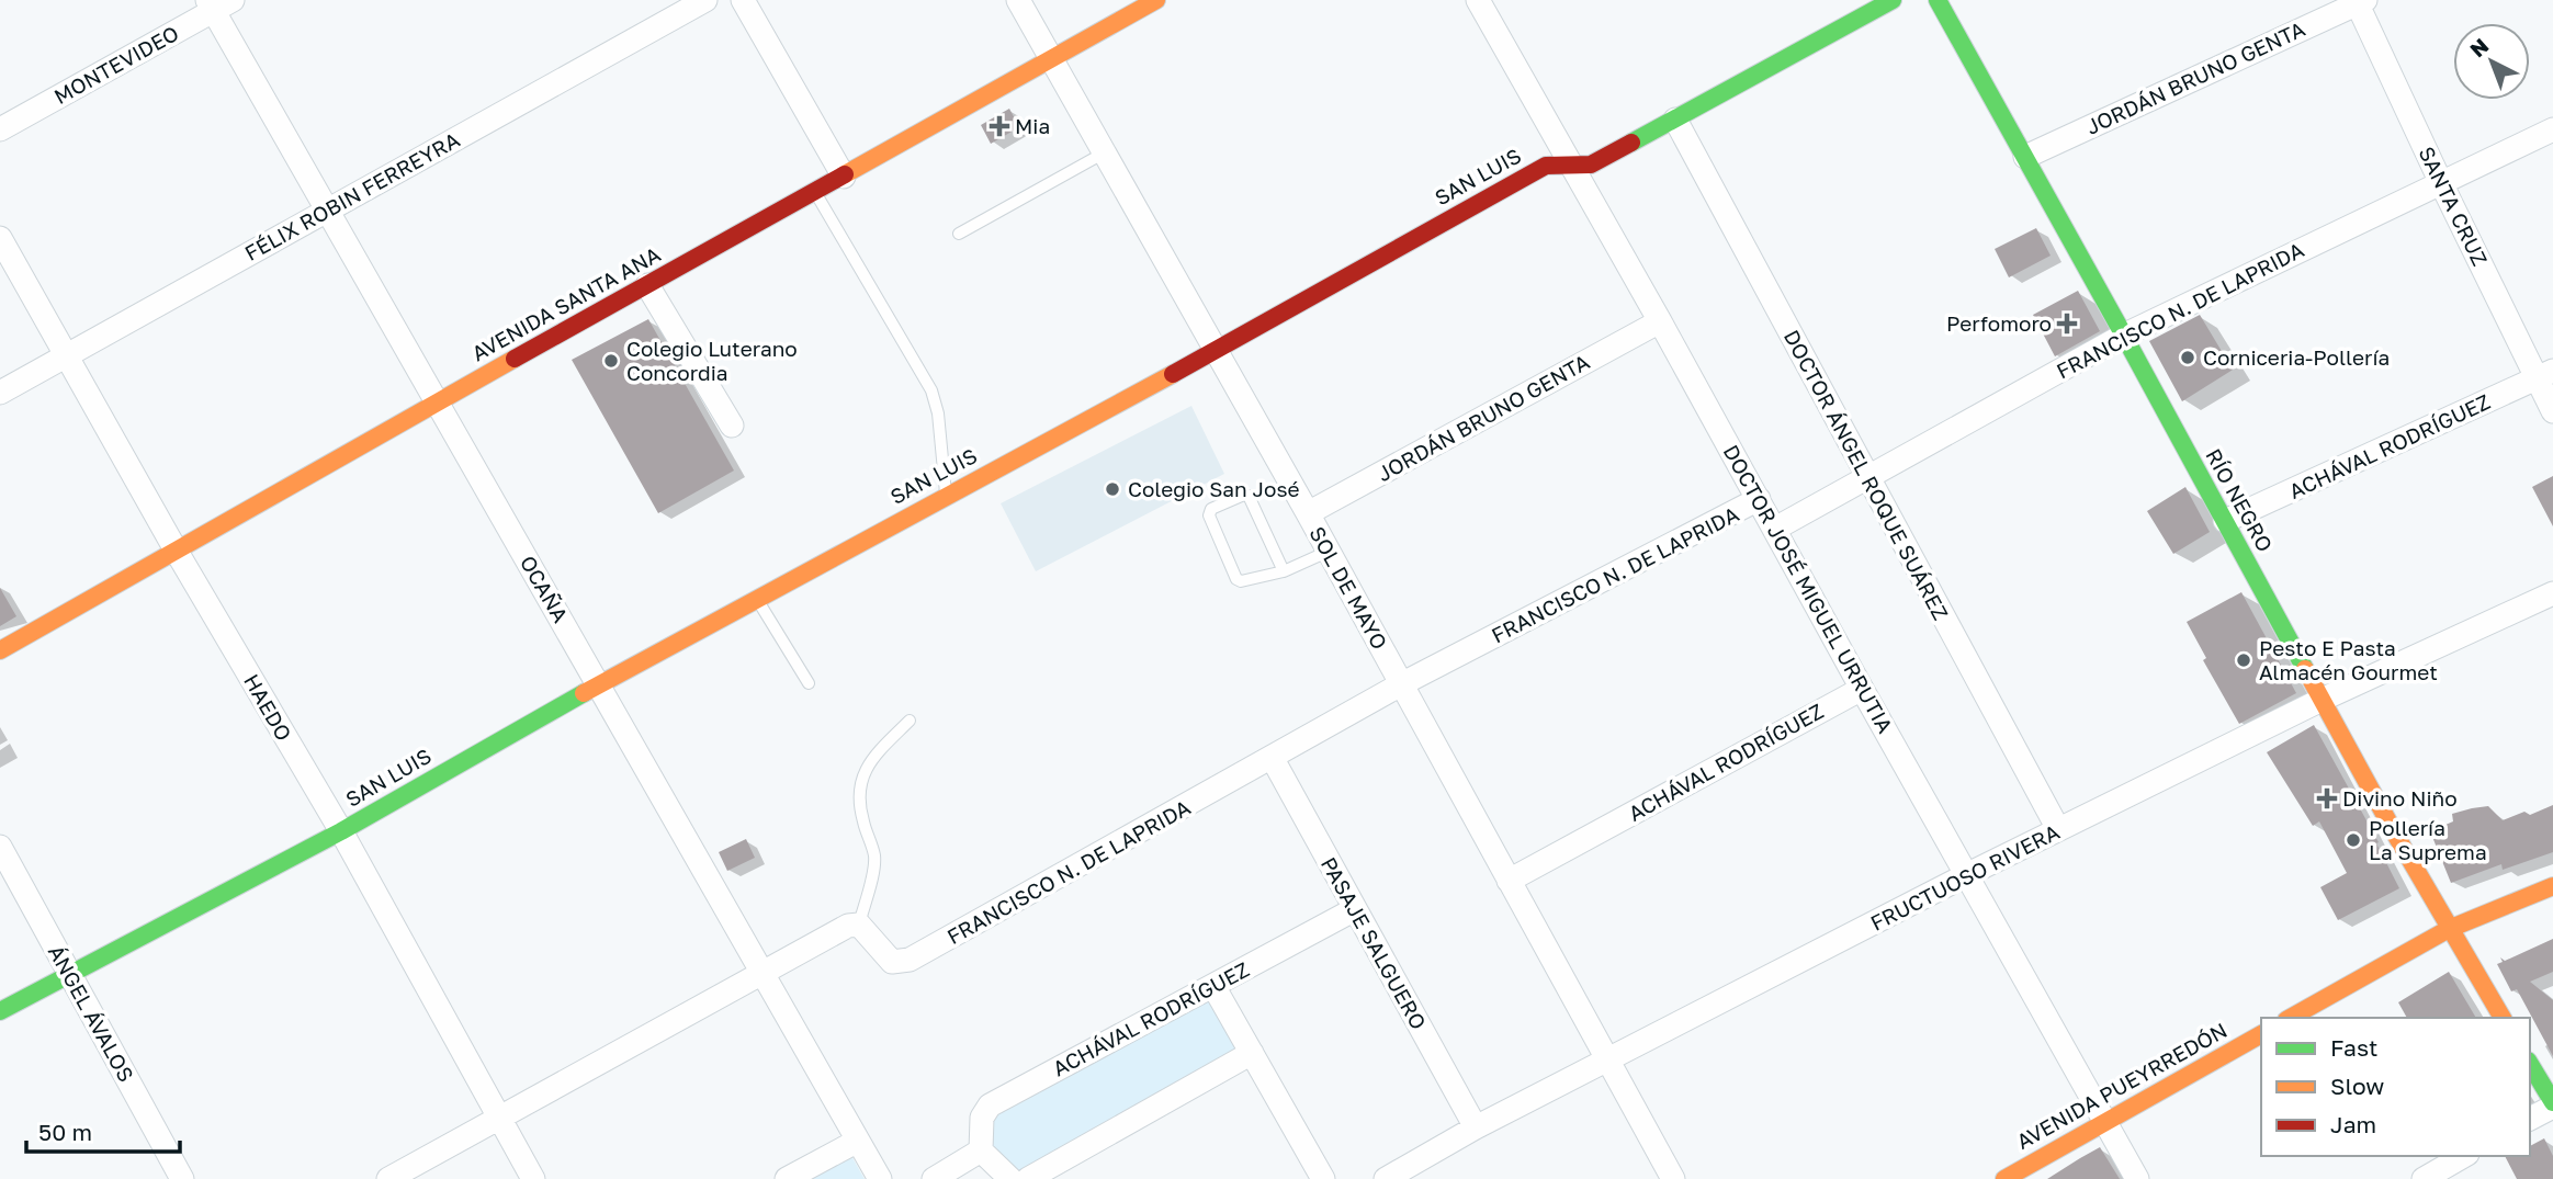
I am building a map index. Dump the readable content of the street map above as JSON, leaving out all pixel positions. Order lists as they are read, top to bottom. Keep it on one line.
{"streets":{"street":["MONTEVIDEO","JORDÁN BRUNO GENTA","SAN LUIS","FÉLIX ROBIN FERREYRA","SANTA CRUZ","AVENIDA SANTA ANA","FRANCISCO N. DE LAPRIDA","ACHÁVAL RODRÍGUEZ","DOCTOR ÁNGEL ROQUE SUÁREZ","RÍO NEGRO","SOL DE MAYO","OCAÑA","DOCTOR JOSÉ MIGUEL URRUTIA","HAEDO","FRUCTUOSO RIVERA","PASAJE SALGUERO","ÁNGEL ÁVALOS","AVENIDA PUEYRREDÓN"]},"crossings":[["MONTEVIDEO","OCAÑA"],["JORDÁN BRUNO GENTA","SANTA CRUZ"],["JORDÁN BRUNO GENTA","RÍO NEGRO"],["JORDÁN BRUNO GENTA","SOL DE MAYO"],["JORDÁN BRUNO GENTA","DOCTOR JOSÉ MIGUEL URRUTIA"],["SAN LUIS","DOCTOR ÁNGEL ROQUE SUÁREZ"],["SAN LUIS","SOL DE MAYO"],["SAN LUIS","OCAÑA"],["SAN LUIS","DOCTOR JOSÉ MIGUEL URRUTIA"],["SAN LUIS","HAEDO"],["SAN LUIS","ÁNGEL ÁVALOS"],["FÉLIX ROBIN FERREYRA","OCAÑA"],["FÉLIX ROBIN FERREYRA","HAEDO"],["SANTA CRUZ","FRANCISCO N. DE LAPRIDA"],["SANTA CRUZ","ACHÁVAL RODRÍGUEZ"],["AVENIDA SANTA ANA","SOL DE MAYO"],["AVENIDA SANTA ANA","OCAÑA"],["AVENIDA SANTA ANA","HAEDO"],["FRANCISCO N. DE LAPRIDA","DOCTOR ÁNGEL ROQUE SUÁREZ"],["FRANCISCO N. DE LAPRIDA","RÍO NEGRO"],["FRANCISCO N. DE LAPRIDA","SOL DE MAYO"],["FRANCISCO N. DE LAPRIDA","DOCTOR JOSÉ MIGUEL URRUTIA"],["FRANCISCO N. DE LAPRIDA","PASAJE SALGUERO"],["ACHÁVAL RODRÍGUEZ","RÍO NEGRO"],["ACHÁVAL RODRÍGUEZ","SOL DE MAYO"],["ACHÁVAL RODRÍGUEZ","DOCTOR JOSÉ MIGUEL URRUTIA"],["ACHÁVAL RODRÍGUEZ","PASAJE SALGUERO"],["DOCTOR ÁNGEL ROQUE SUÁREZ","FRUCTUOSO RIVERA"],["RÍO NEGRO","FRUCTUOSO RIVERA"],["SOL DE MAYO","FRUCTUOSO RIVERA"],["DOCTOR JOSÉ MIGUEL URRUTIA","FRUCTUOSO RIVERA"],["DOCTOR JOSÉ MIGUEL URRUTIA","AVENIDA PUEYRREDÓN"],["FRUCTUOSO RIVERA","PASAJE SALGUERO"]],"places":{"health":["Mia","Perfomoro","Divino Niño"],"other":["Corniceria-Pollería","Colegio Luterano Concordia","Colegio San José","Pesto E Pasta Almacén Gourmet","Pollería La Suprema"]},"legend":["Fast","Slow","Jam"],"scale_bar":"50 m","north":"top left"}
